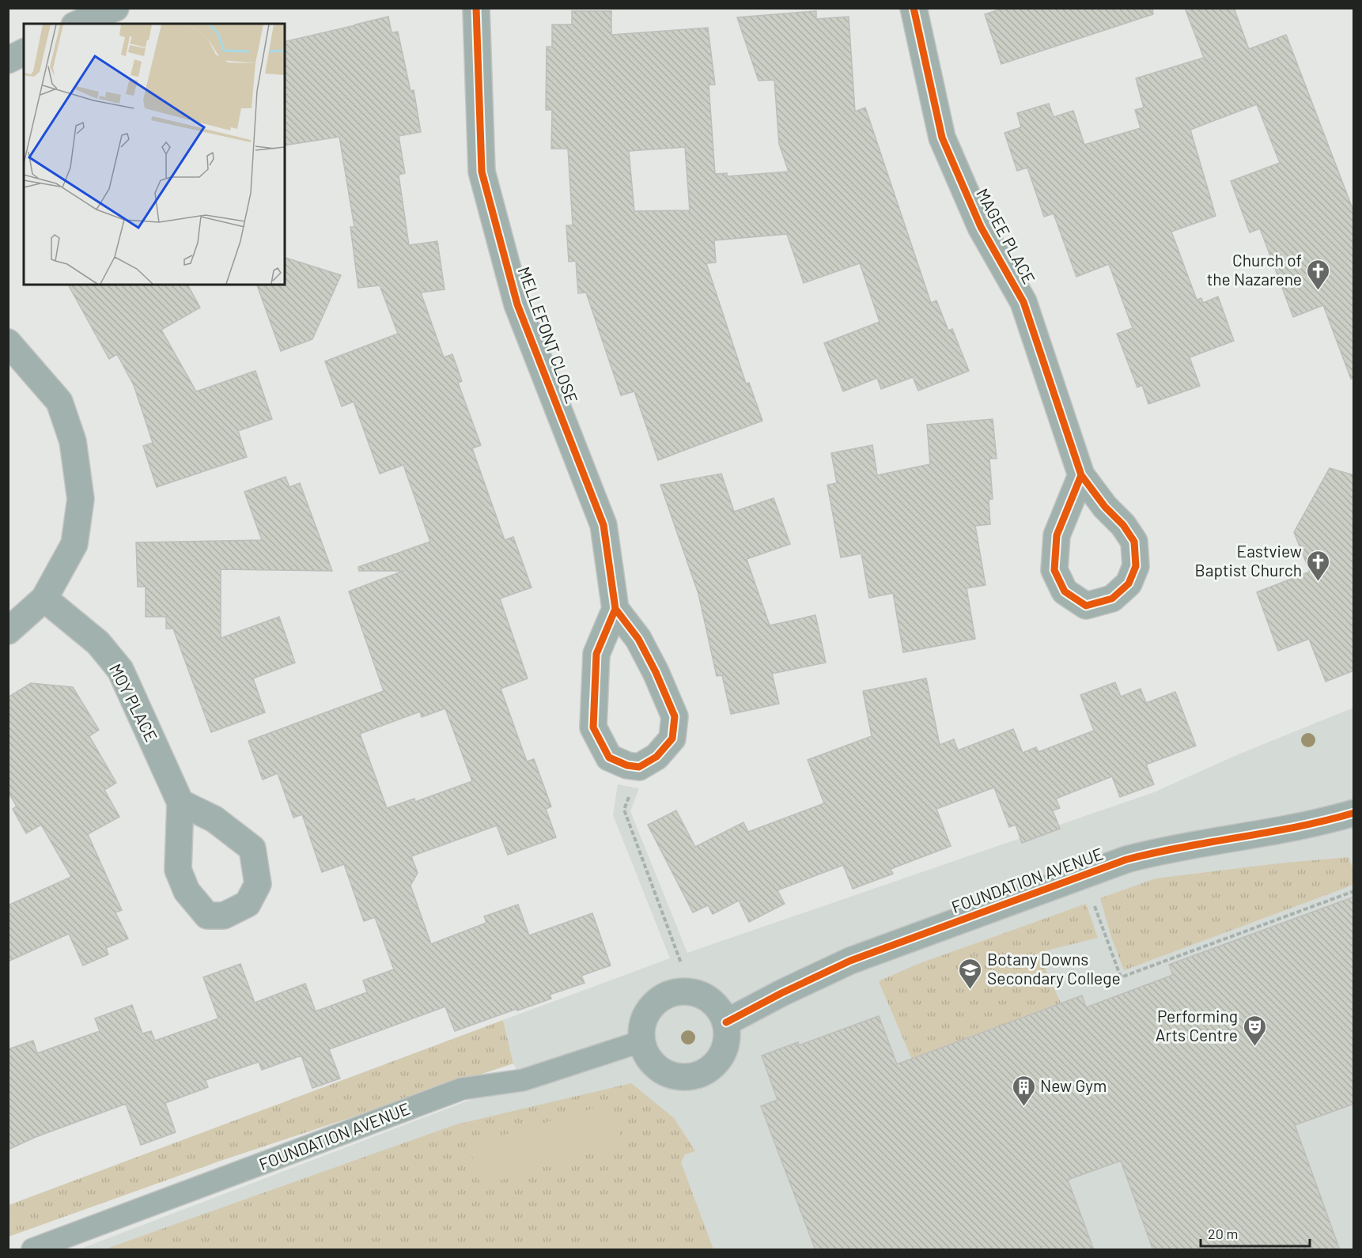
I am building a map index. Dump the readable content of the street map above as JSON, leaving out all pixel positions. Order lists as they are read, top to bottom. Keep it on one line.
{"streets":{"street":["MAGEE PLACE","MELLEFONT CLOSE","MOY PLACE","FOUNDATION AVENUE"]},"places":{"church":["Church of the Nazarene","Eastview Baptist Church"],"school or university":["Botany Downs Secondary College"],"theatre":["Performing Arts Centre"],"building":["New Gym"]},"scale_bar":"20 m"}
